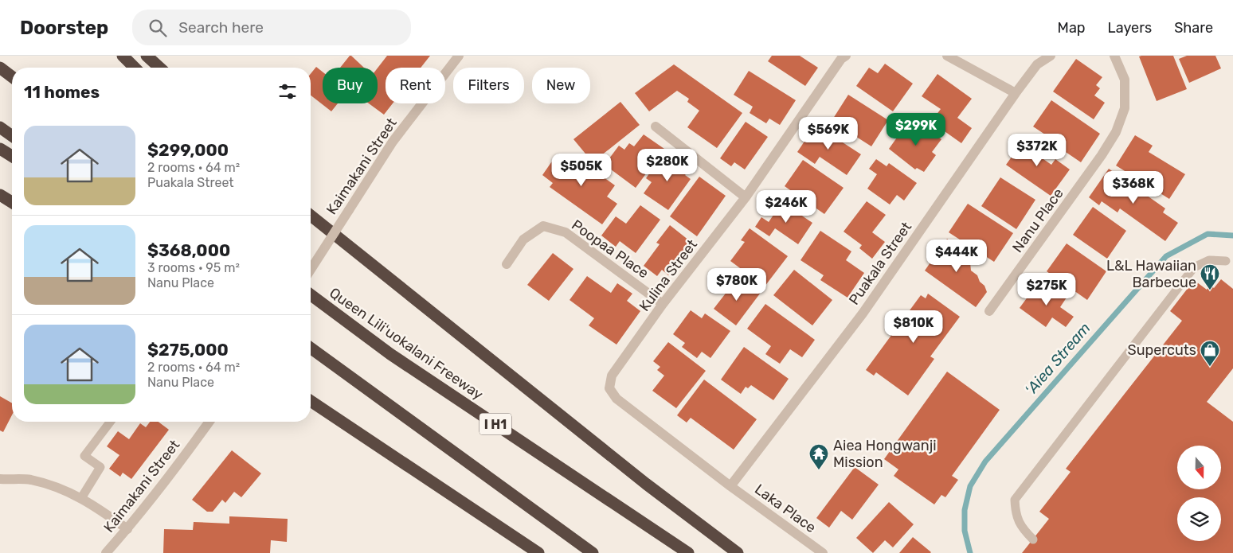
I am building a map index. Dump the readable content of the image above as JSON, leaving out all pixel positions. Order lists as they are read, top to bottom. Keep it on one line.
{"streets":{"highway":["Queen Liliʻuokalani Freeway","I H1"],"street":["Kaimakani Street","Nanu Place","Poopaa Place","Puakala Street","Kulina Street","Laka Place"]},"crossings":[["Poopaa Place","Kulina Street"],["Puakala Street","Kulina Street"],["Puakala Street","Laka Place"],["Kulina Street","Laka Place"]],"water":["ʻAiea Stream"],"places":{"restaurant":["L&L Hawaiian Barbecue"],"shop":["Supercuts"],"temple":["Aiea Hongwanji Mission"]},"north":"bottom","page":{"header":"Doorstep","search":"Search here","nav":["Map","Layers","Share"],"chip":["Buy","Rent","Filters","New"],"heading":"11 homes","price":["$299K","$569K","$372K","$280K","$505K","$368K","$246K","$444K","$780K","$275K","$810K"],"list":[{"name":"$299,000","note":"2 rooms · 64 m² · Puakala Street"},{"name":"$368,000","note":"3 rooms · 95 m² · Nanu Place"},{"name":"$275,000","note":"2 rooms · 64 m² · Nanu Place"}]}}
